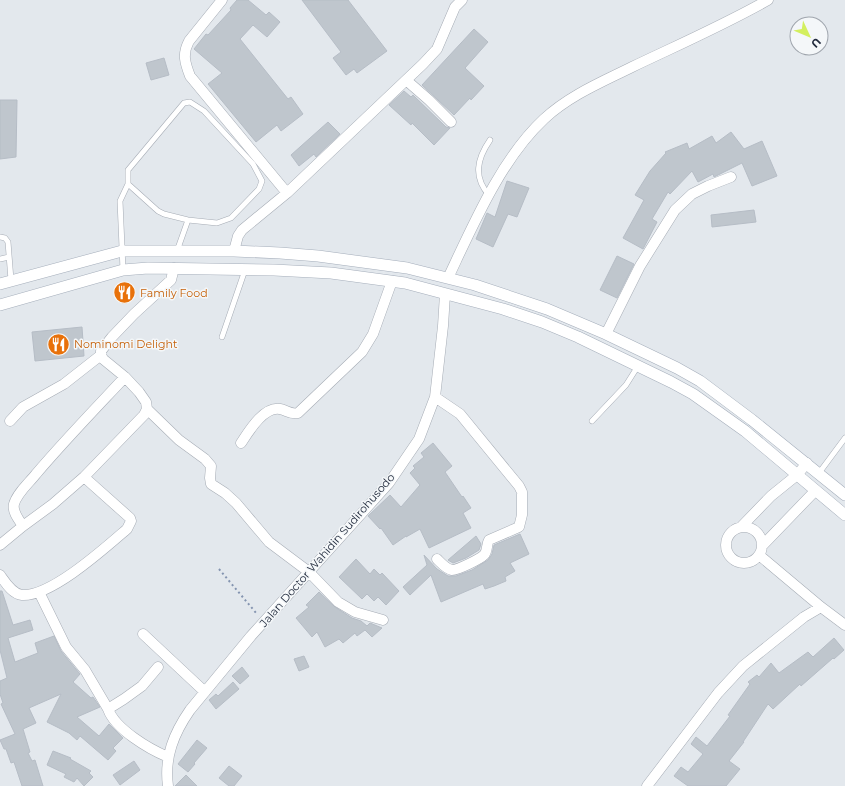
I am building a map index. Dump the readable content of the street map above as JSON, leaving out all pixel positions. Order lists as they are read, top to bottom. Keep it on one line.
{"streets":{"street":["Jalan Doctor Wahidin Sudirohusodo"]},"places":{"restaurant":["Family Food","Nominomi Delight"]},"north":"bottom right"}
